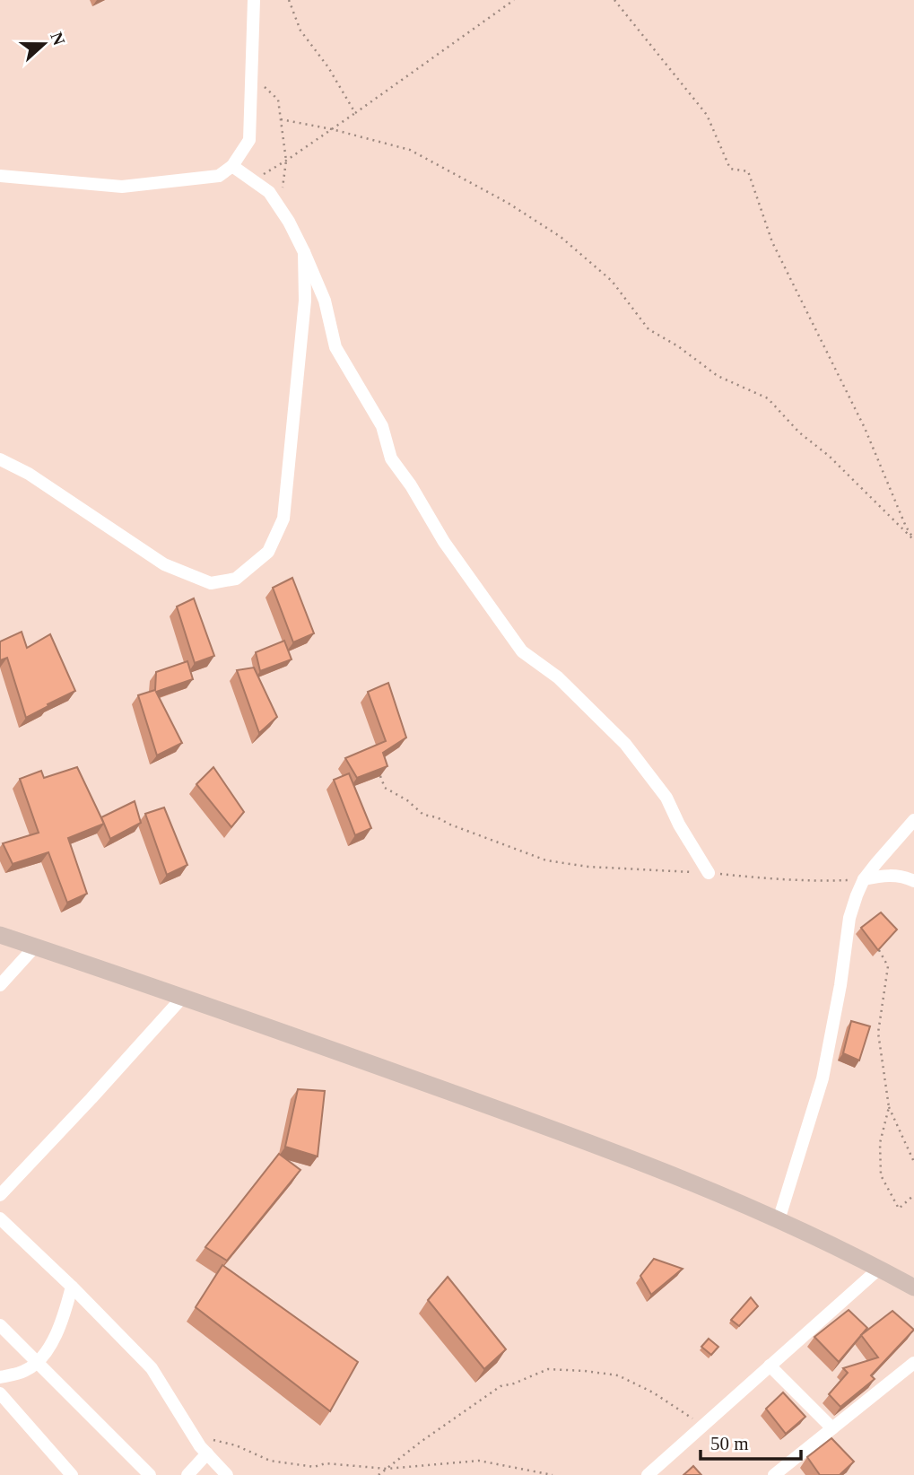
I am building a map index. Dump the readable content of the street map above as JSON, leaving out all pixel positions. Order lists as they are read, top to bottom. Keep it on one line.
{"scale_bar":"50 m","north":"right"}
